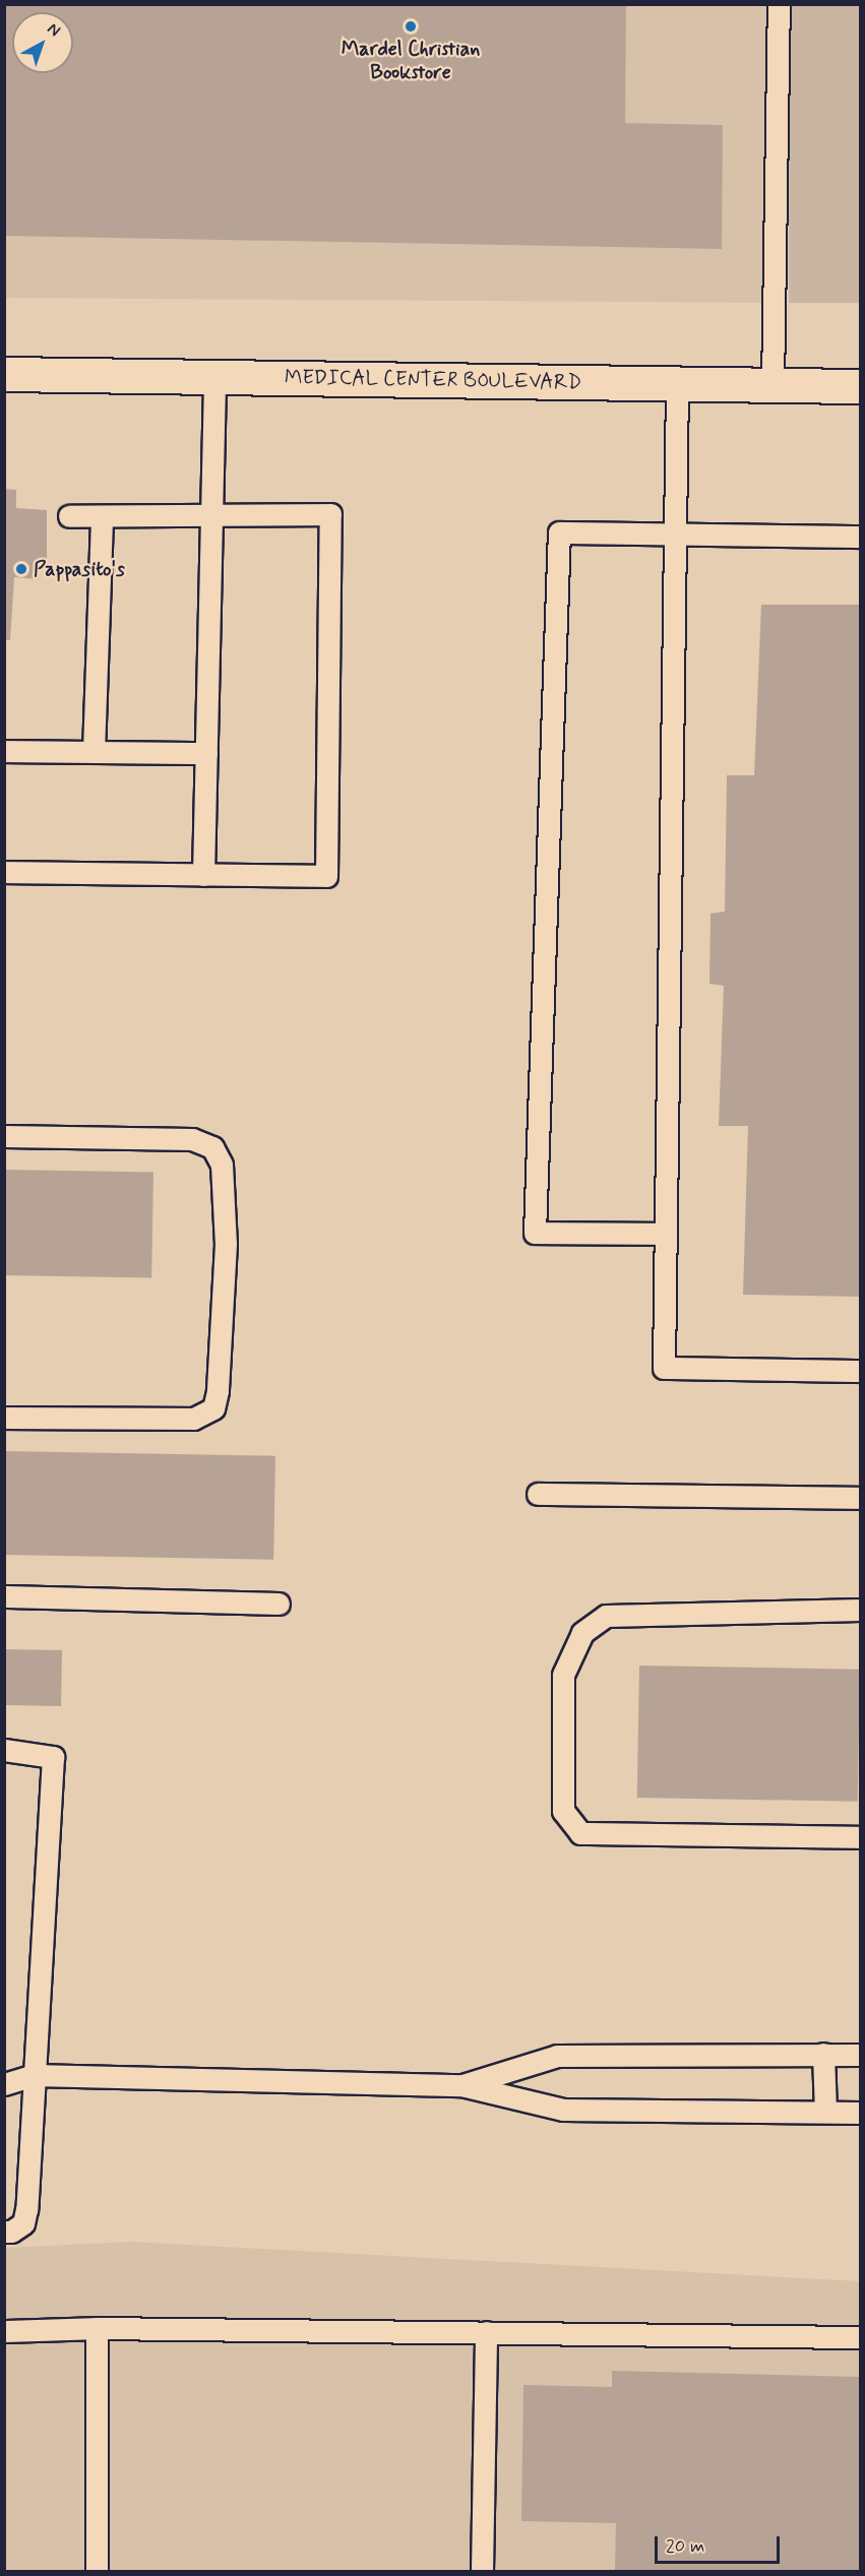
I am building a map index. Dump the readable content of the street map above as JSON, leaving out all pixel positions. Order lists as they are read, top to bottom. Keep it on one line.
{"streets":{"street":["MEDICAL CENTER BOULEVARD"]},"places":["Mardel Christian Bookstore","Pappasito's"],"scale_bar":"20 m","north":"top right"}
